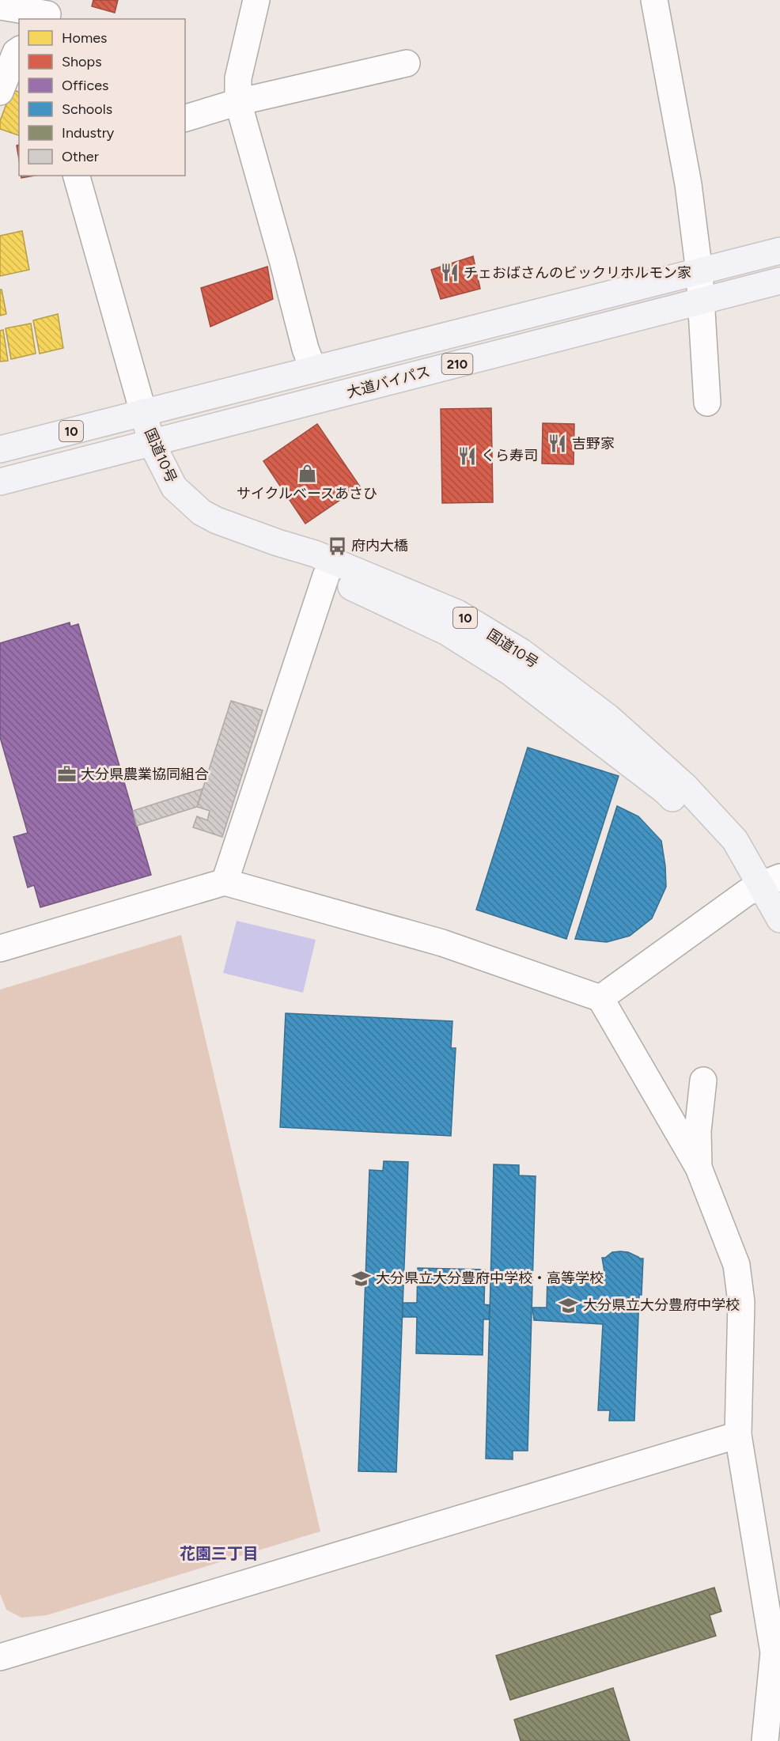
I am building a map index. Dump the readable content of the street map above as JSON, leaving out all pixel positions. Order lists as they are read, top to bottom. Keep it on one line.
{"streets":{"highway":["210","大道バイパス","10","国道10号"]},"crossings":[["大道バイパス","国道10号"]],"districts":["花園三丁目"],"places":{"restaurant":["チェおばさんのビックリホルモン家","吉野家","くら寿司"],"shop":["サイクルベースあさひ"],"bus stop":["府内大橋"],"office":["大分県農業協同組合"],"school or university":["大分県立大分豊府中学校・高等学校","大分県立大分豊府中学校"]},"legend":["Homes","Shops","Offices","Schools","Industry","Other"]}
